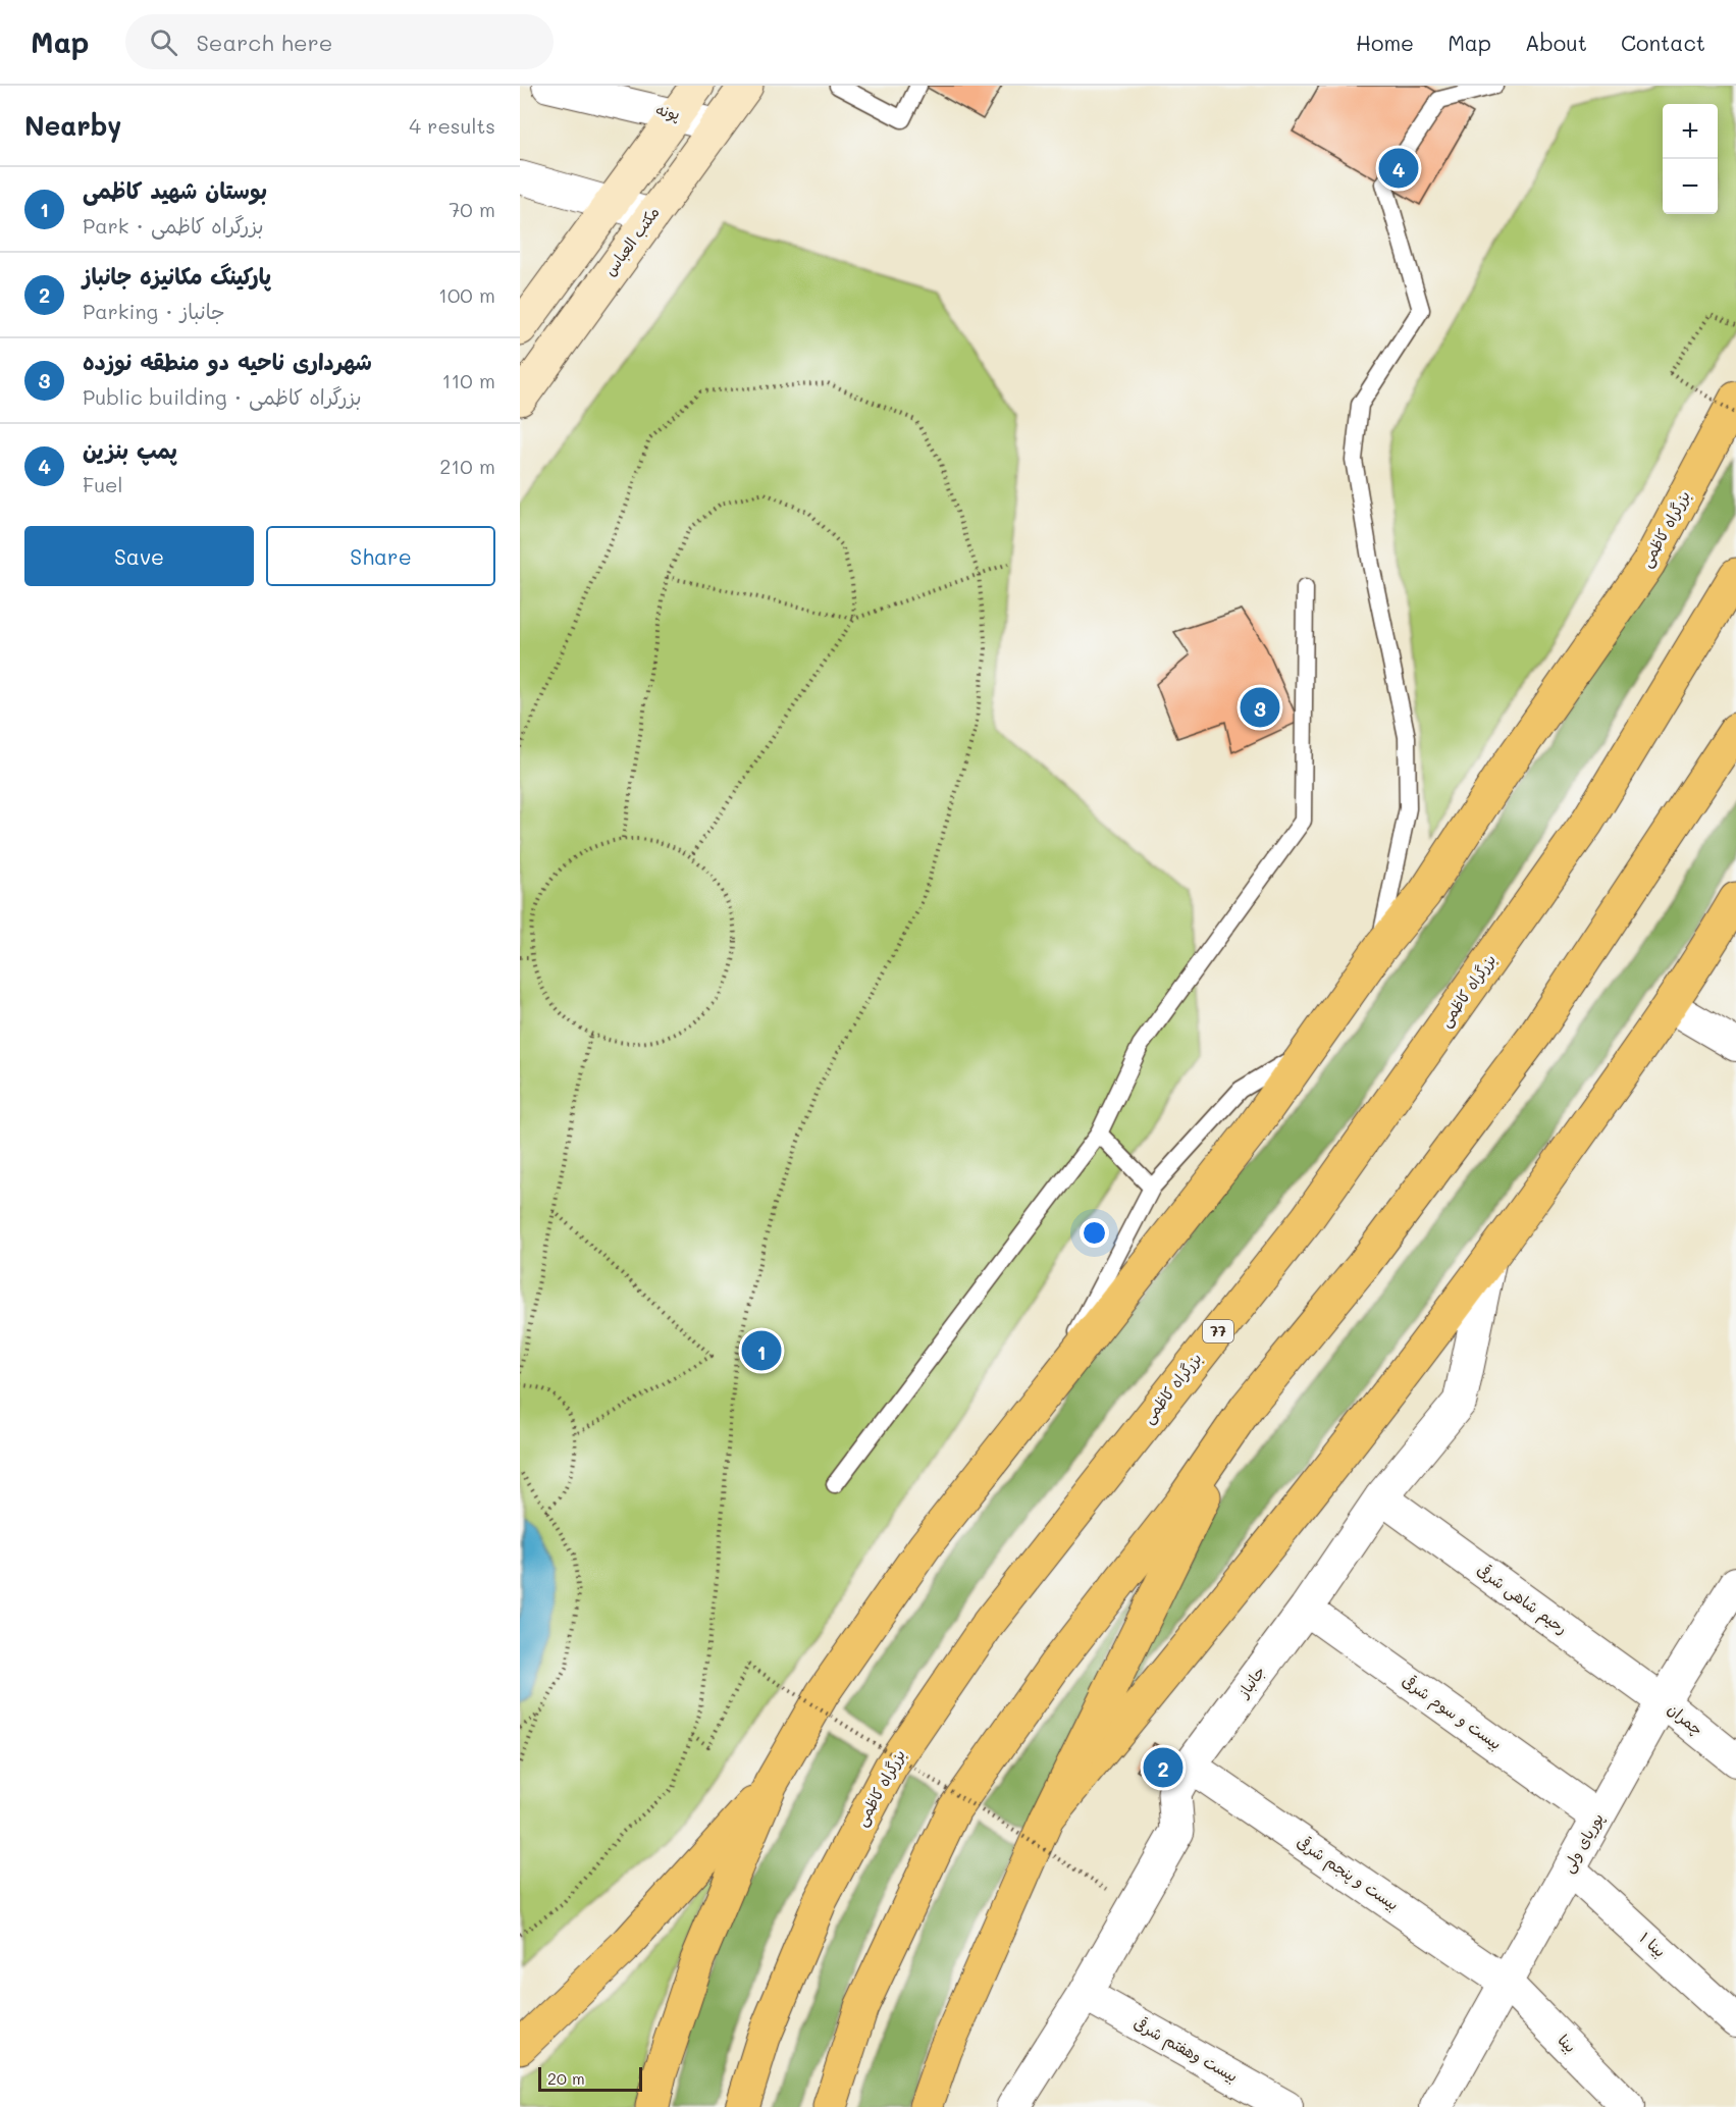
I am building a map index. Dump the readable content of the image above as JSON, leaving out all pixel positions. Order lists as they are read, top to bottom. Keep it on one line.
{"streets":{"highway":["بزرگراه کاظمی","77"],"main road":["مکتب العباس"],"street":["پونه","رحیم شاهی شرقی","جانباز","بیست و سوم شرقی","چمران","پوریای ولی","بیست و پنجم شرقی","بینا ۱","بینا","بیست وهفتم شرقی"]},"crossings":[["پونه","مکتب العباس"],["رحیم شاهی شرقی","جانباز"],["رحیم شاهی شرقی","چمران"],["رحیم شاهی شرقی","پوریای ولی"],["جانباز","بیست و سوم شرقی"],["جانباز","بیست و پنجم شرقی"],["جانباز","بیست وهفتم شرقی"],["بیست و سوم شرقی","پوریای ولی"],["چمران","پوریای ولی"],["پوریای ولی","بیست و پنجم شرقی"],["پوریای ولی","بینا ۱"],["پوریای ولی","بینا"],["بیست و پنجم شرقی","بینا"]],"scale_bar":"20 m","page":{"header":"Map","search":"Search here","nav":["Home","Map","About","Contact"],"heading":["Nearby","4 results"],"map_buttons":["+","−"],"pins":["4","3","1","2"],"list":[{"mark":"1","name":"بوستان شهید کاظمی","note":"Park · بزرگراه کاظمی","value":"70 m"},{"mark":"2","name":"پارکینگ مکانیزه جانباز","note":"Parking · جانباز","value":"100 m"},{"mark":"3","name":"شهرداری ناحیه دو منطقه نوزده","note":"Public building · بزرگراه کاظمی","value":"110 m"},{"mark":"4","name":"پمپ بنزین","note":"Fuel","value":"210 m"}],"buttons":["Save","Share"],"scale":"20 m"}}
